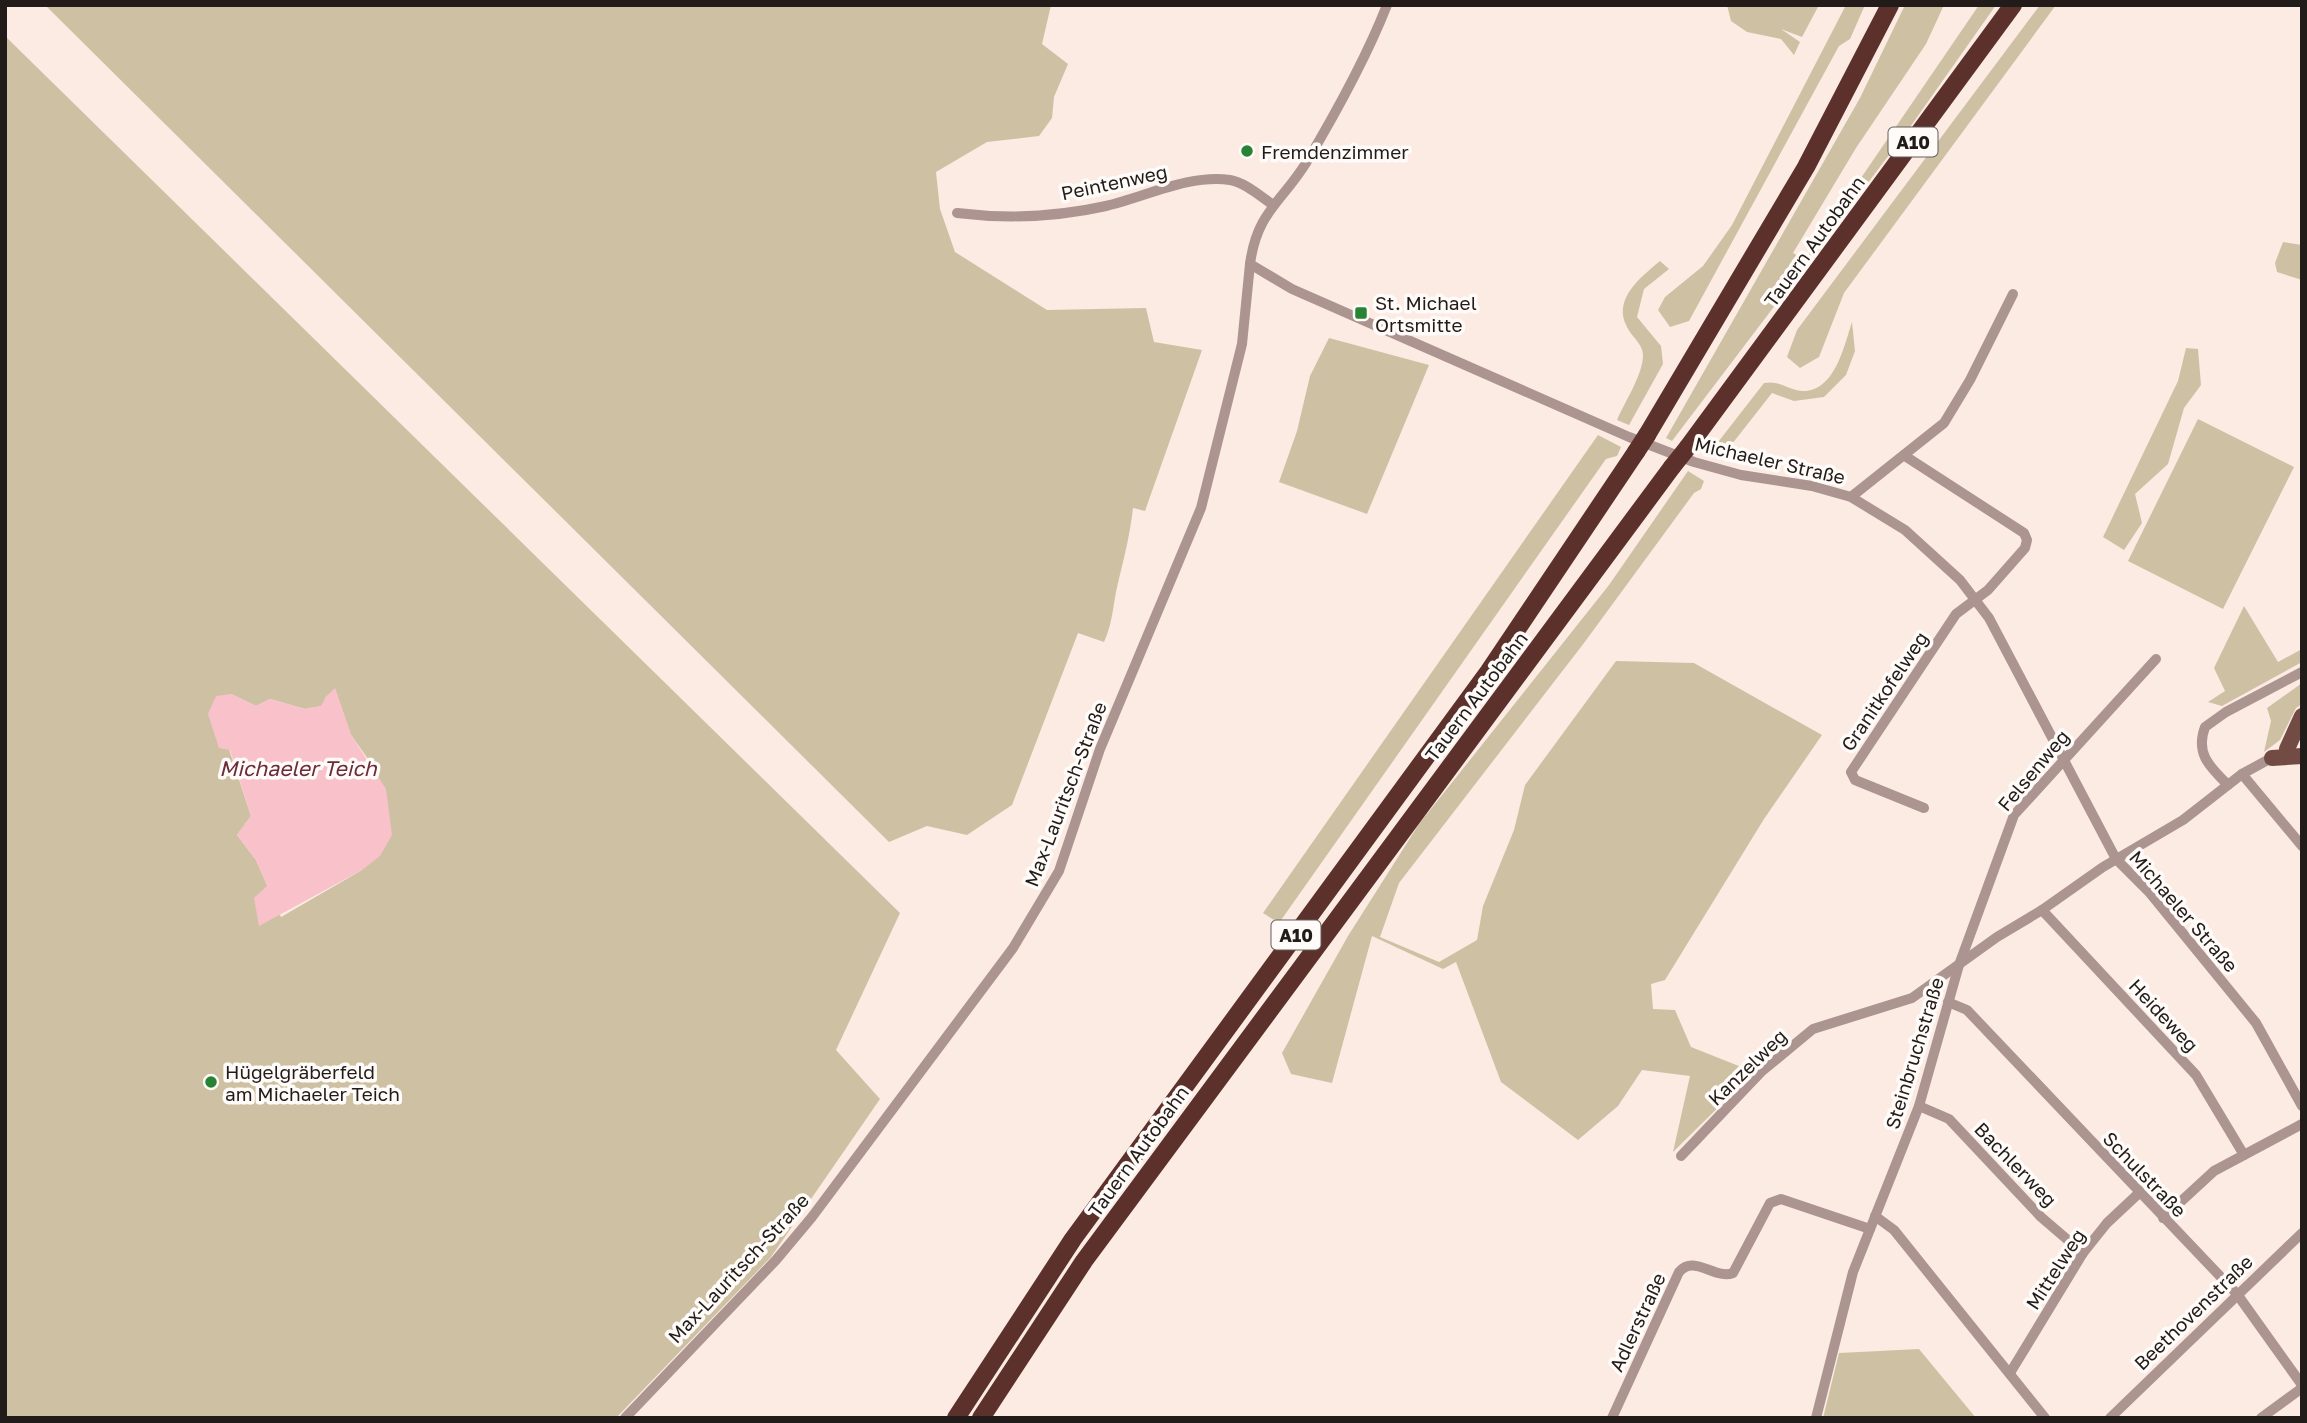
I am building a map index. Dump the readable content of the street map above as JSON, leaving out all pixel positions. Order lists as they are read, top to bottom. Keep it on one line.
{"streets":{"highway":["A10","Tauern Autobahn"],"street":["Peintenweg","Michaeler Straße","Granitkofelweg","Felsenweg","Max-Lauritsch-Straße","Heideweg","Steinbruchstraße","Kanzelweg","Bachlerweg","Schulstraße","Mittelweg","Beethovenstraße","Adlerstraße"]},"crossings":[["Michaeler Straße","Granitkofelweg"],["Michaeler Straße","Felsenweg"],["Michaeler Straße","Max-Lauritsch-Straße"],["Michaeler Straße","Steinbruchstraße"],["Felsenweg","Steinbruchstraße"],["Felsenweg","Kanzelweg"],["Heideweg","Steinbruchstraße"],["Steinbruchstraße","Kanzelweg"],["Steinbruchstraße","Bachlerweg"],["Steinbruchstraße","Schulstraße"],["Steinbruchstraße","Adlerstraße"],["Bachlerweg","Mittelweg"],["Schulstraße","Mittelweg"],["Schulstraße","Beethovenstraße"]],"water":["Michaeler Teich"],"places":{"other":["Fremdenzimmer","Hügelgräberfeld am Michaeler Teich"],"transit":["St. Michael Ortsmitte"]}}
